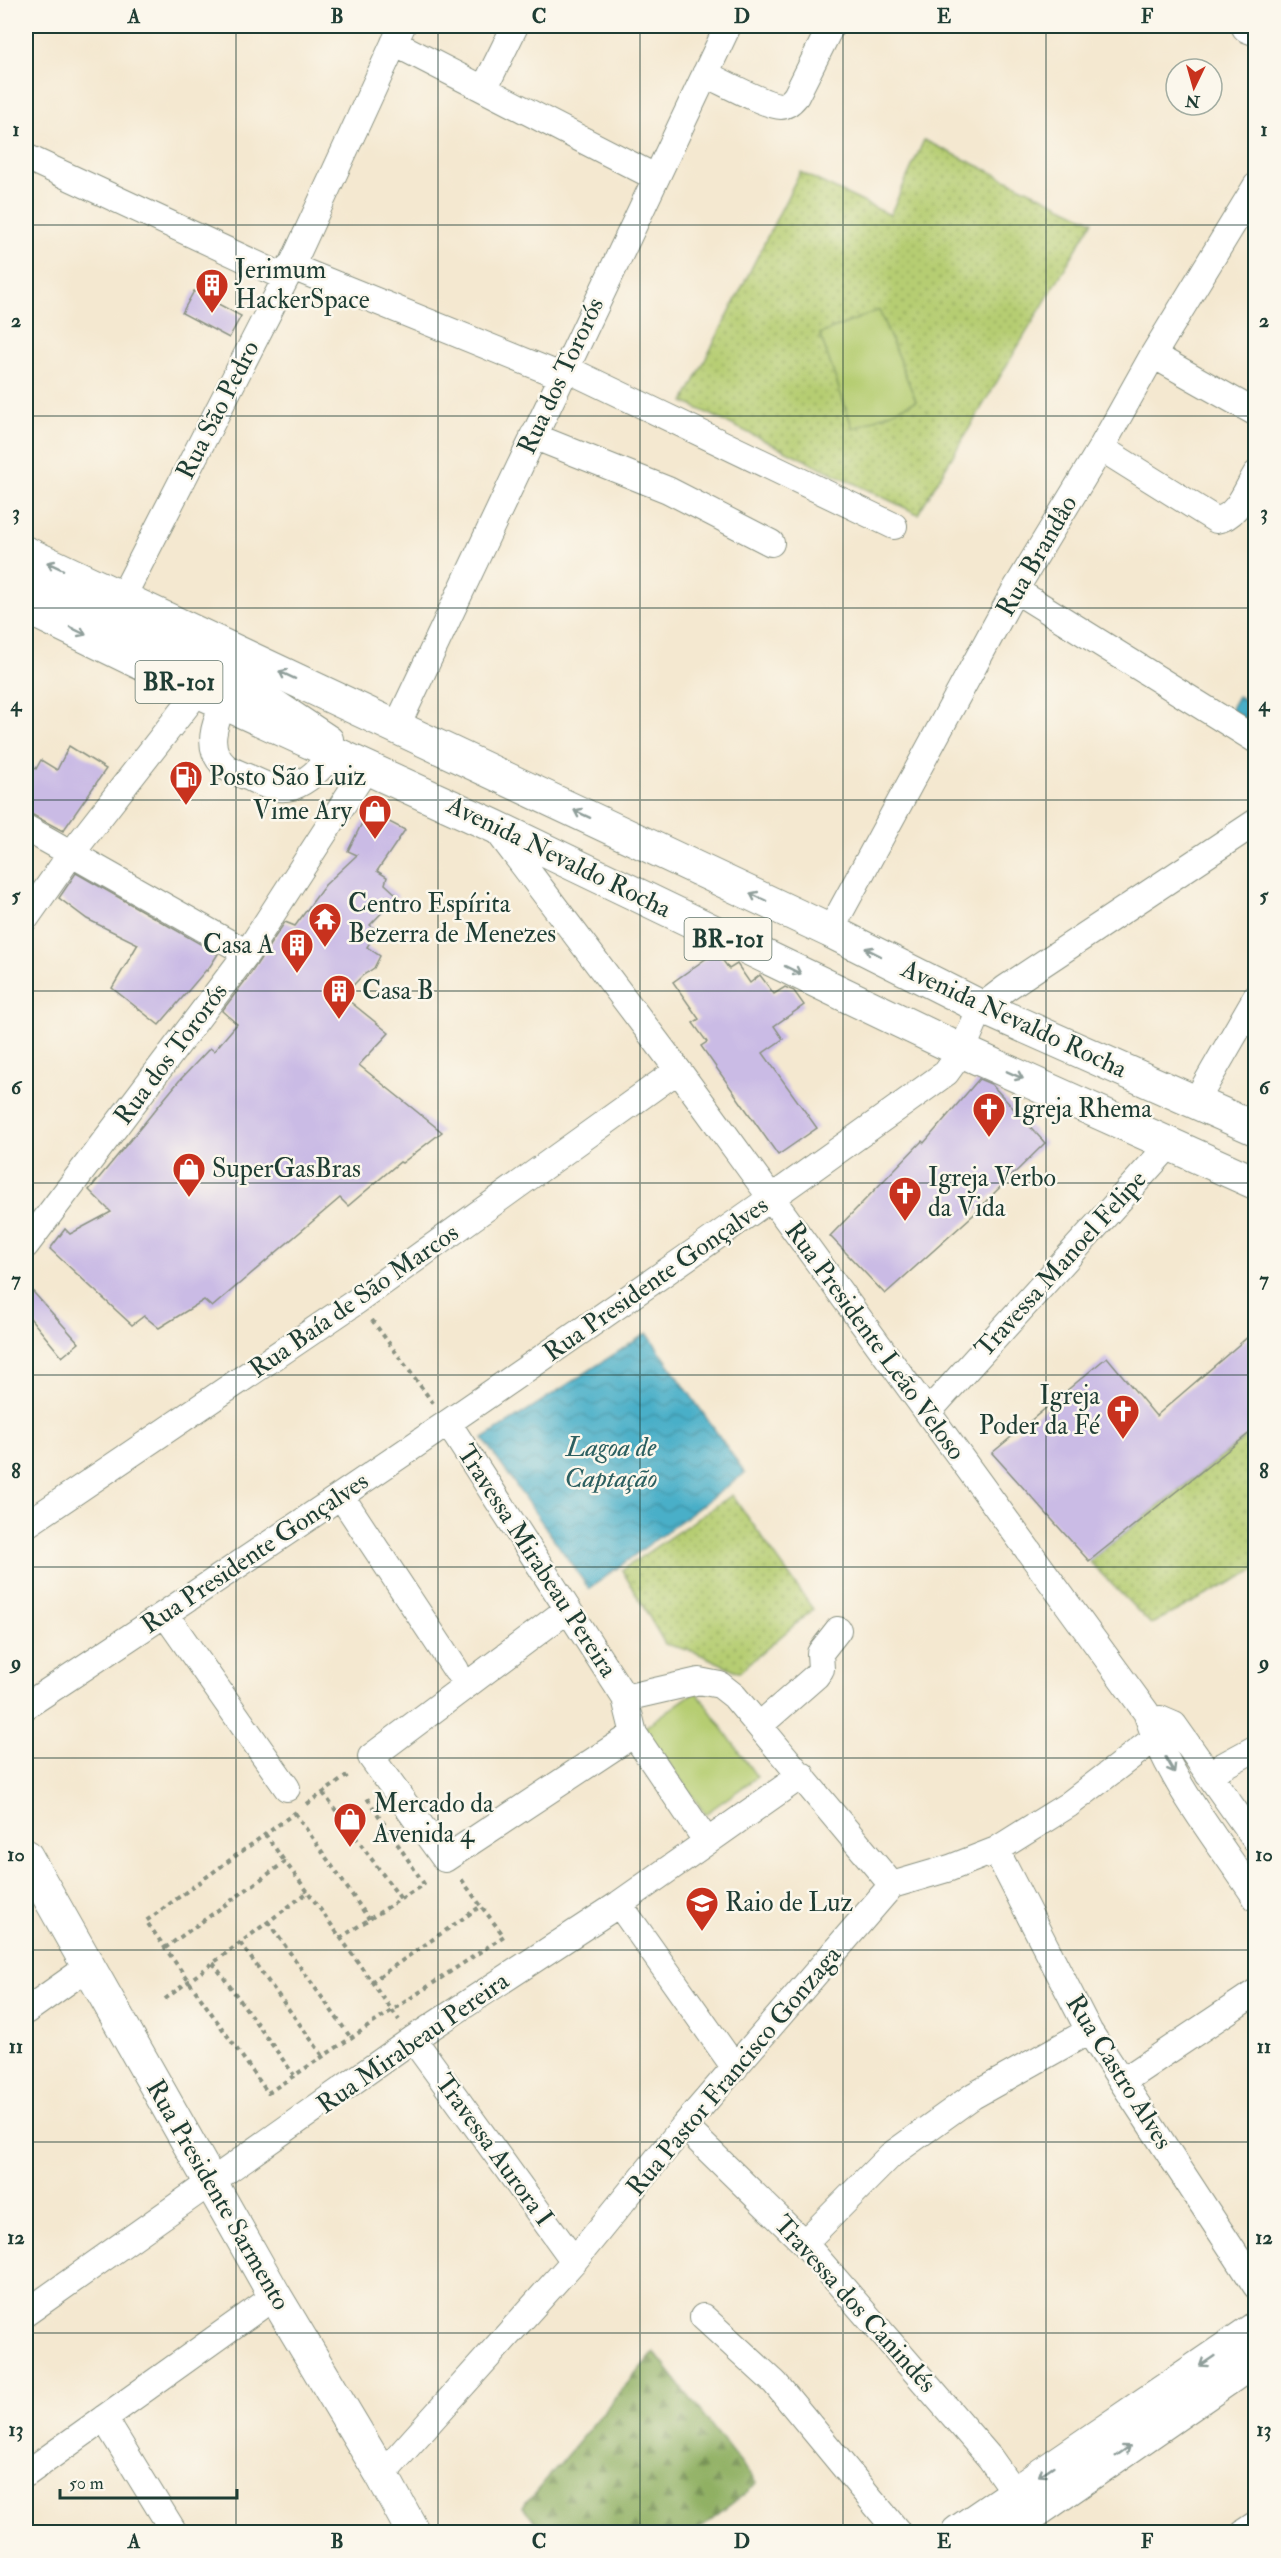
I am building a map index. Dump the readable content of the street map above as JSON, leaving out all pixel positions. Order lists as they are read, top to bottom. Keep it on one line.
{"streets":{"main road":["BR-101","Avenida Nevaldo Rocha","Rua Presidente Sarmento"],"street":["Rua dos Tororós","Rua São Pedro","Rua Brandâo","Travessa Manoel Felipe","Rua Presidente Gonçalves","Rua Baía de São Marcos","Rua Presidente Leão Veloso","Travessa Mirabeau Pereira","Rua Mirabeau Pereira","Rua Pastor Francisco Gonzaga","Rua Castro Alves","Travessa Aurora I","Travessa dos Canindés"]},"crossings":[["Rua dos Tororós","Avenida Nevaldo Rocha"],["Rua São Pedro","Avenida Nevaldo Rocha"],["Rua Brandâo","Avenida Nevaldo Rocha"],["Avenida Nevaldo Rocha","Travessa Manoel Felipe"],["Avenida Nevaldo Rocha","Rua Presidente Gonçalves"],["Avenida Nevaldo Rocha","Rua Presidente Leão Veloso"],["Travessa Manoel Felipe","Rua Presidente Leão Veloso"],["Rua Presidente Gonçalves","Rua Presidente Leão Veloso"],["Rua Presidente Gonçalves","Travessa Mirabeau Pereira"],["Rua Baía de São Marcos","Rua Presidente Leão Veloso"],["Travessa Mirabeau Pereira","Rua Mirabeau Pereira"],["Travessa Mirabeau Pereira","Rua Pastor Francisco Gonzaga"],["Rua Mirabeau Pereira","Travessa Aurora I"],["Rua Mirabeau Pereira","Rua Presidente Sarmento"],["Rua Pastor Francisco Gonzaga","Travessa Aurora I"],["Rua Pastor Francisco Gonzaga","Rua Presidente Sarmento"],["Rua Pastor Francisco Gonzaga","Travessa dos Canindés"]],"water":["Lagoa de Captação"],"places":{"building":["Jerimum HackerSpace","Casa A","Casa B"],"fuel station":["Posto São Luiz"],"shop":["Vime Ary","SuperGasBras","Mercado da Avenida 4"],"temple":["Centro Espírita Bezerra de Menezes"],"church":["Igreja Rhema","Igreja Verbo da Vida","Igreja Poder da Fé"],"school or university":["Raio de Luz"]},"scale_bar":"50 m","north":"bottom","grid":{"columns":["A","B","C","D","E","F"],"rows":["1","2","3","4","5","6","7","8","9","10","11","12","13"]}}
